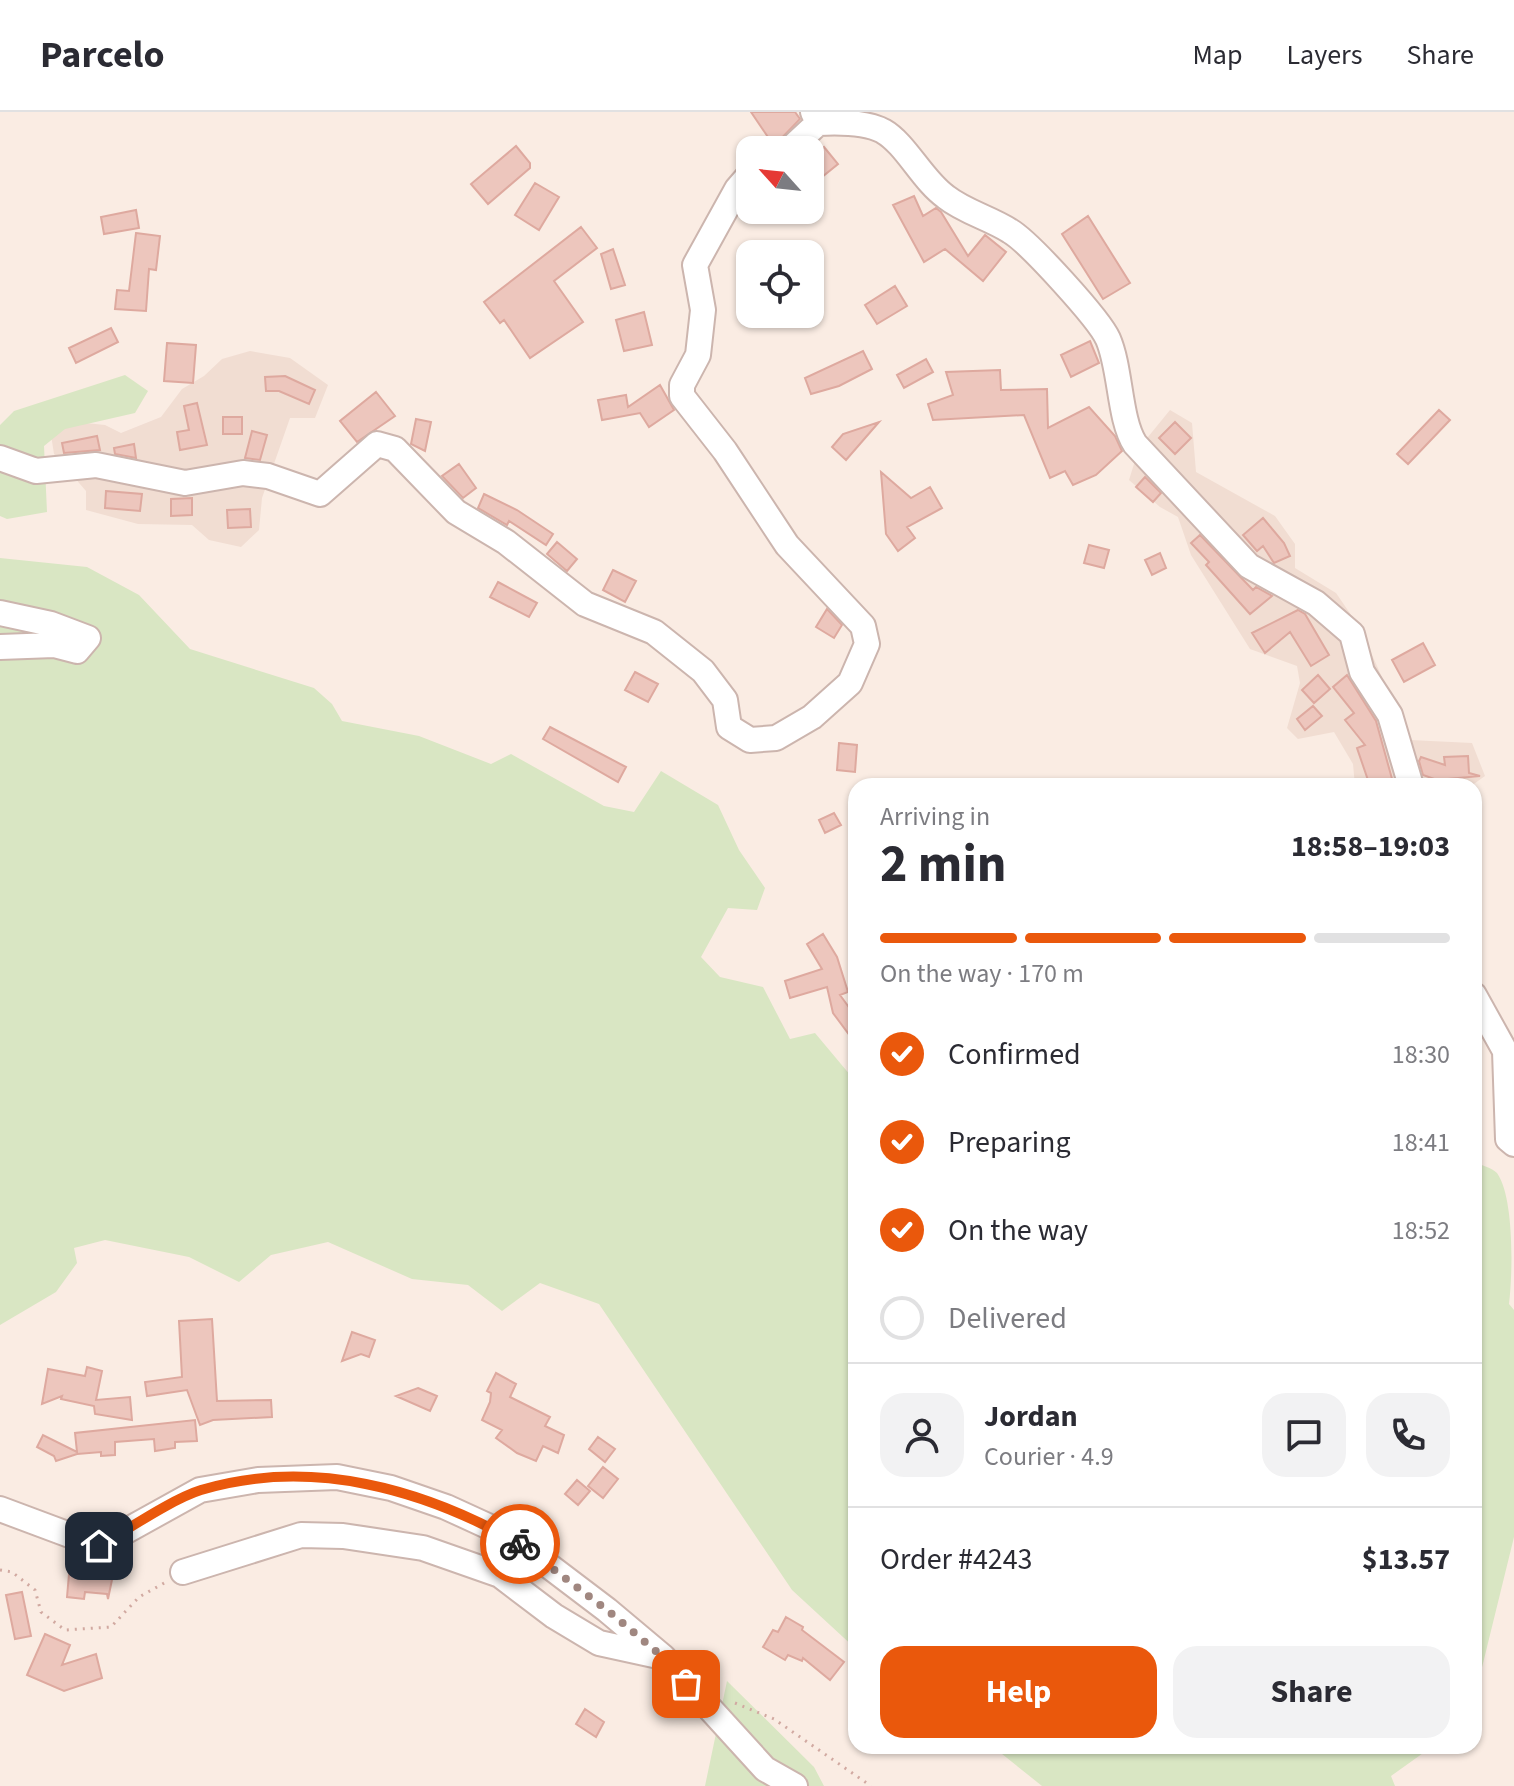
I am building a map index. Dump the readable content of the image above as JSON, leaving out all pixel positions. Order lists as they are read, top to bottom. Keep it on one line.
{"north":"top left","page":{"header":"Parcelo","nav":["Map","Layers","Share"],"heading":["2 min","Arriving in","18:58–19:03"],"panel":["Jordan","Courier · 4.9","Order #4243","$13.57"],"bar":"On the way · 170 m","list":[["Confirmed","18:30"],["Preparing","18:41"],["On the way","18:52"],"Delivered"],"buttons":["Help","Share"]}}
